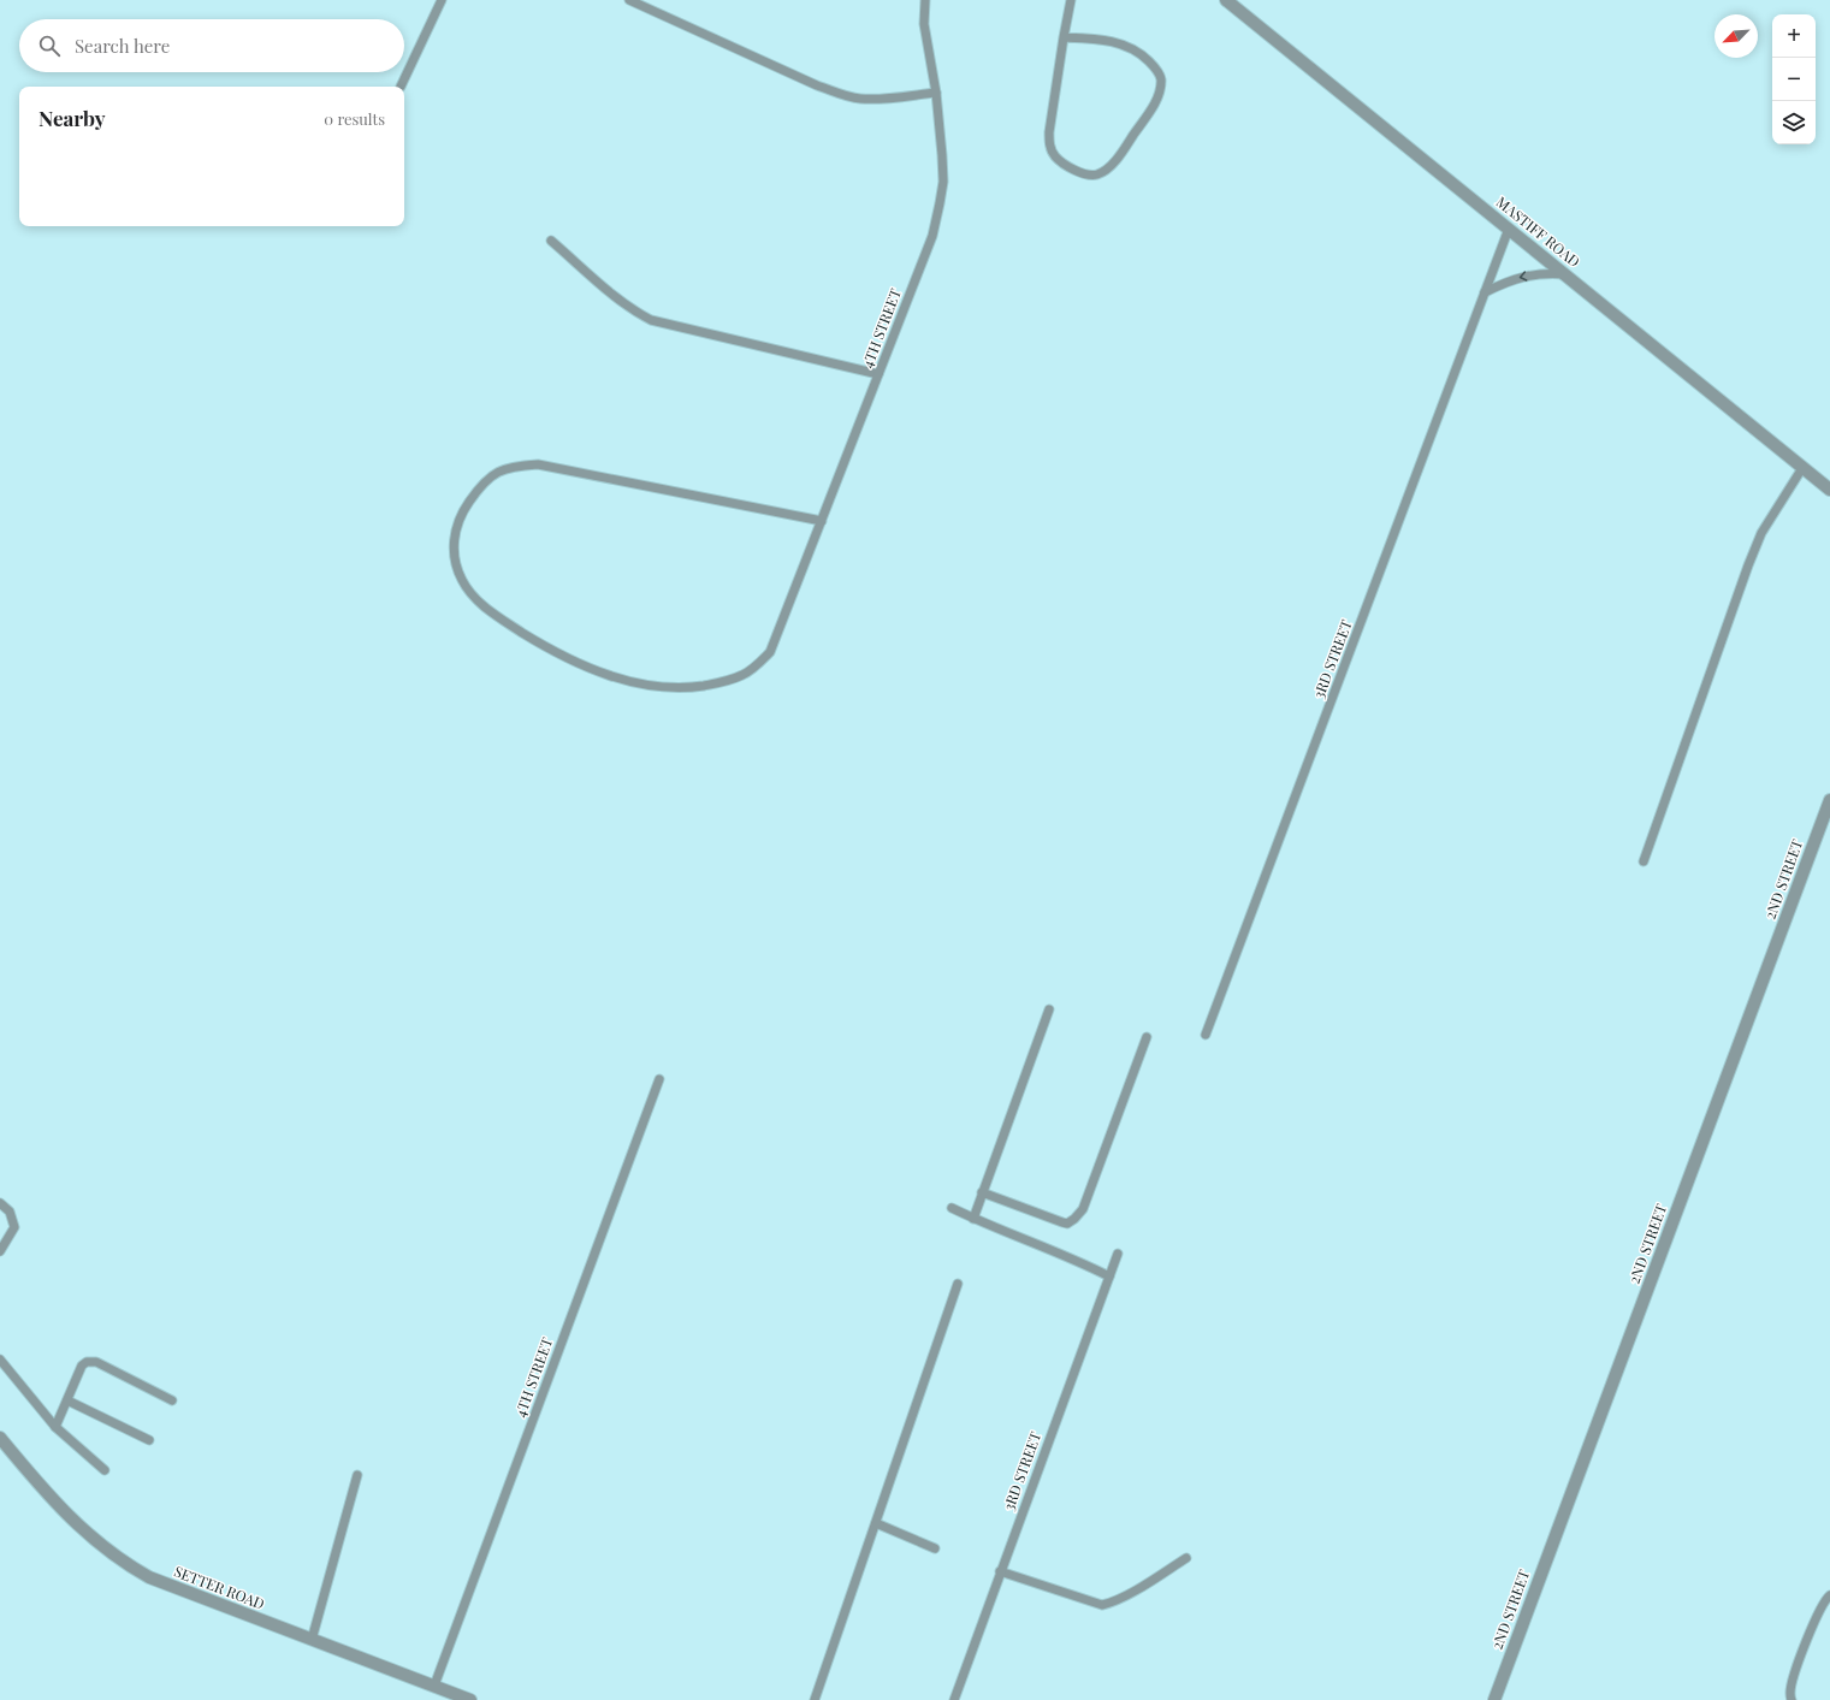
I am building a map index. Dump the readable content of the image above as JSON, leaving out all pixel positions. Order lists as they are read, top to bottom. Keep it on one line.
{"streets":{"street":["MASTIFF ROAD","2ND STREET","SETTER ROAD"],"lane":["4TH STREET","3RD STREET"]},"crossings":[["MASTIFF ROAD","3RD STREET"],["4TH STREET","SETTER ROAD"]],"north":"bottom left","page":{"map_buttons":["+","−"],"search":"Search here","heading":["Nearby","0 results"]}}
